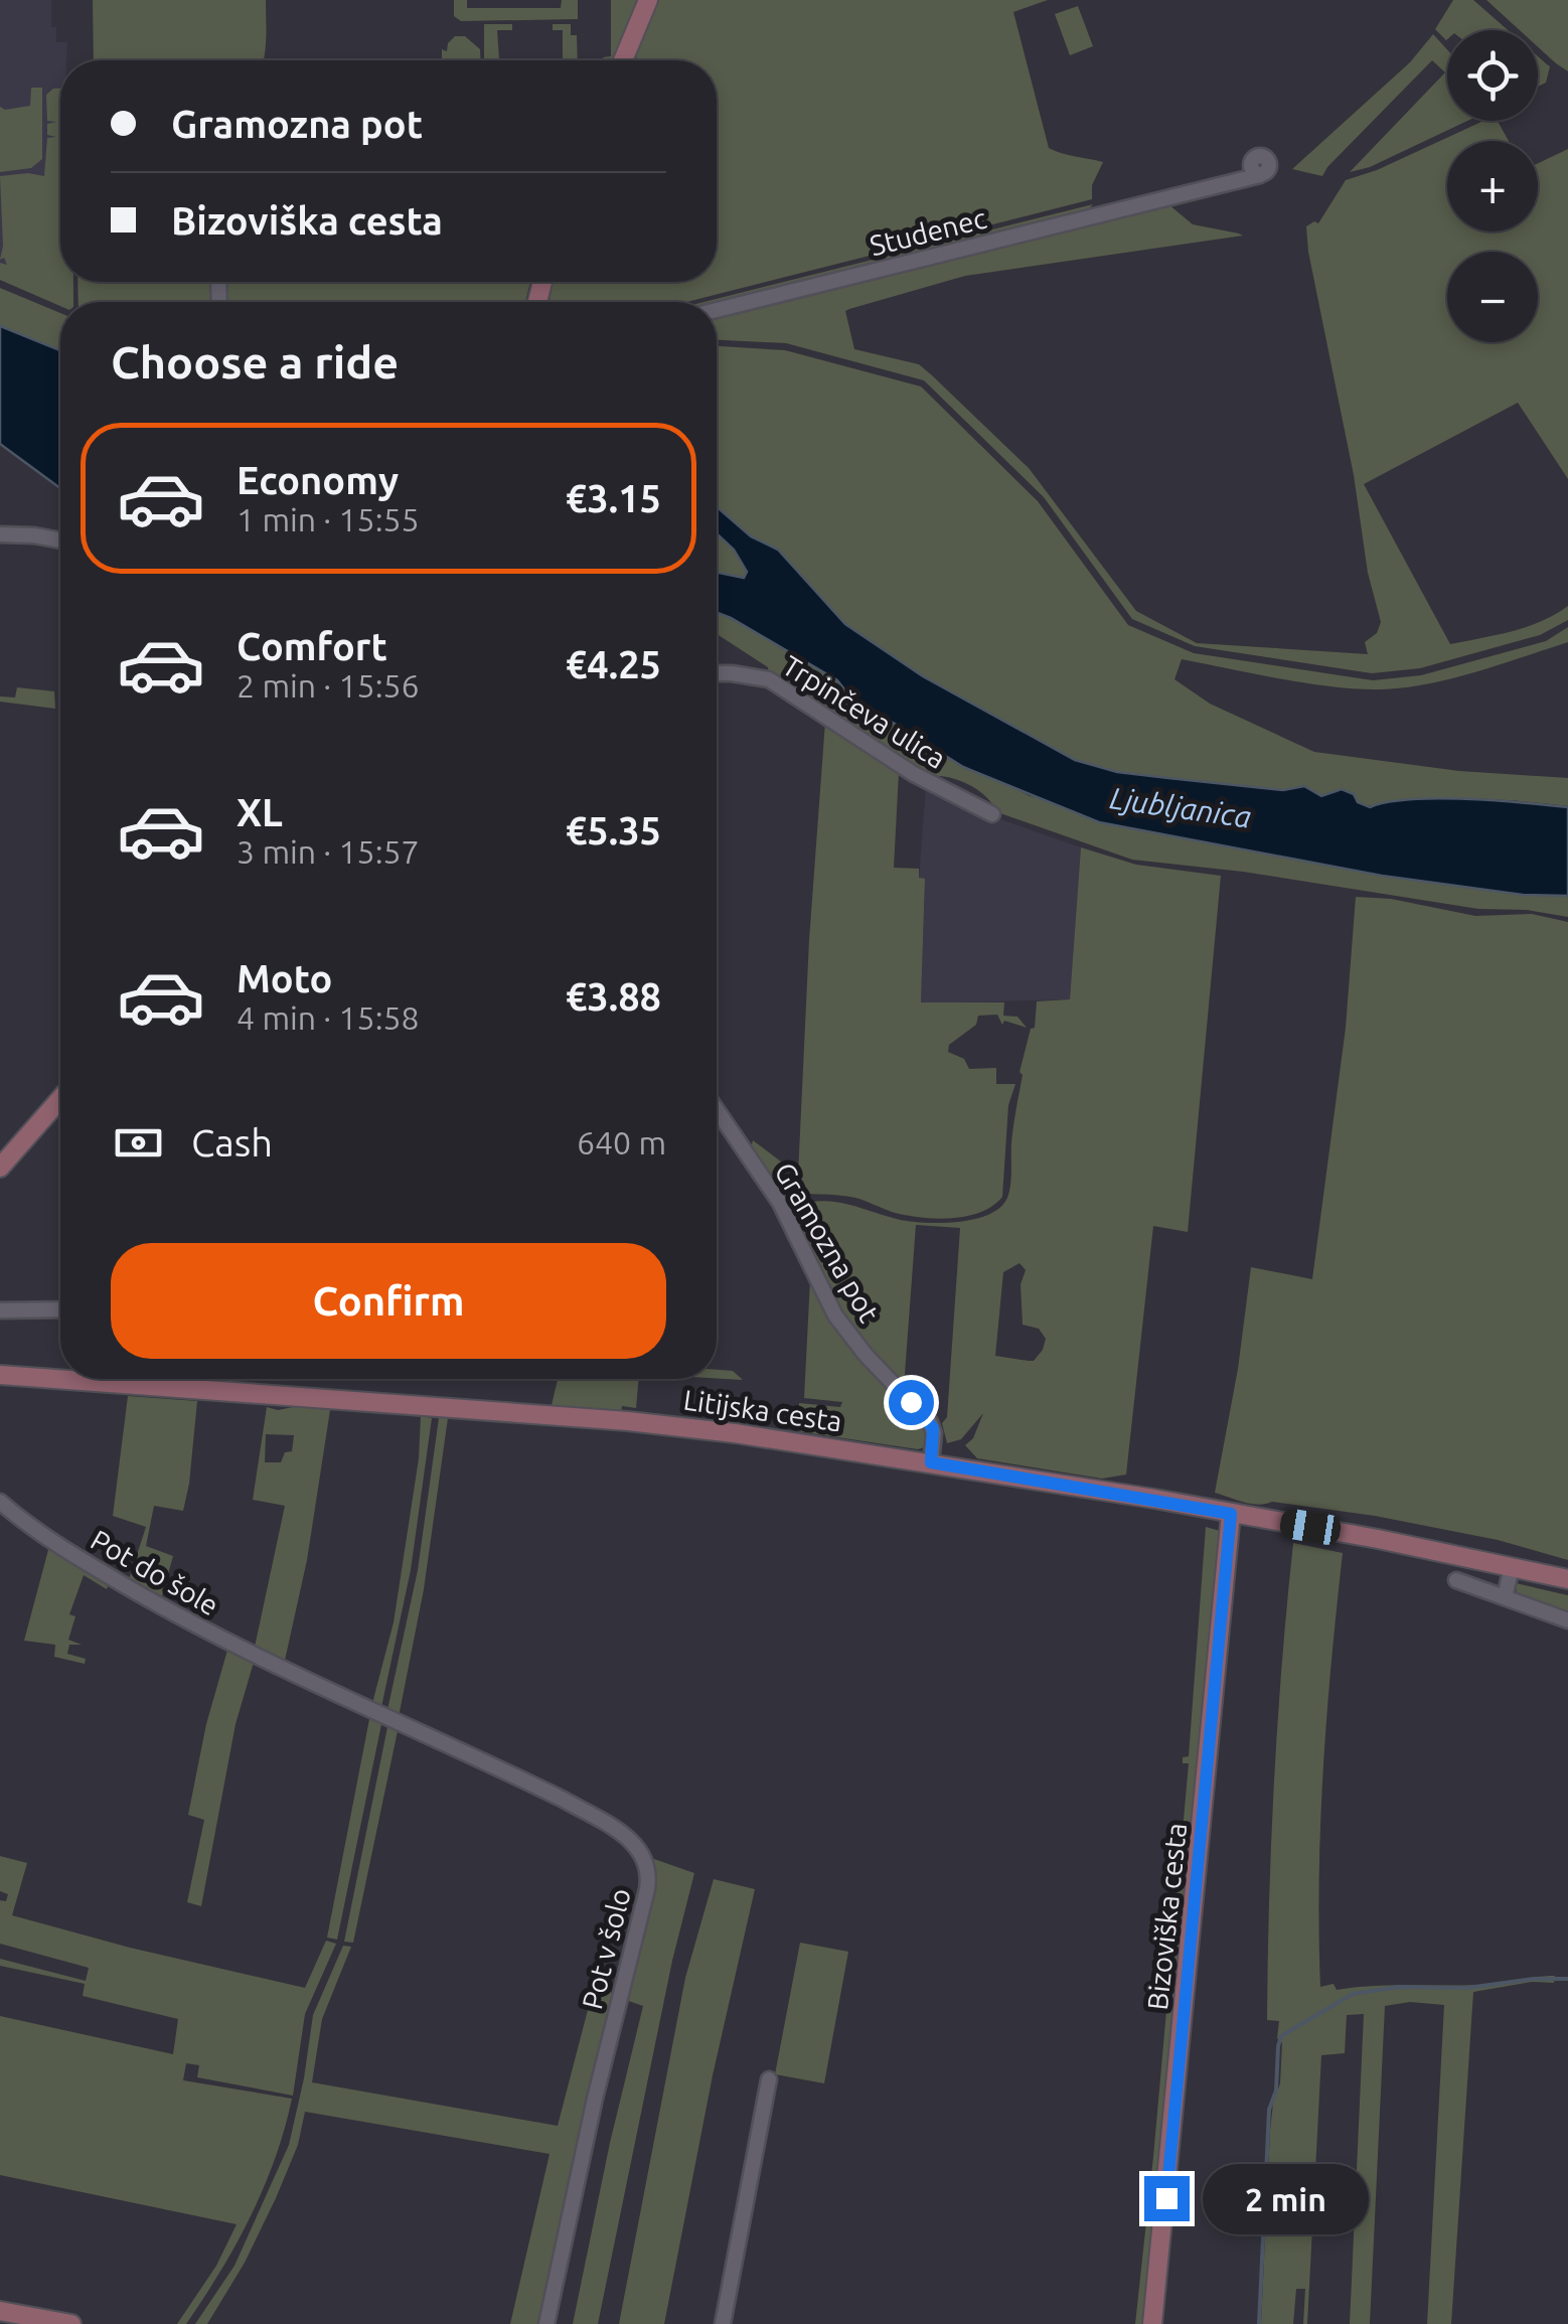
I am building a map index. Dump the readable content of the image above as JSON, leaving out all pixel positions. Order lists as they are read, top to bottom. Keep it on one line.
{"streets":{"main road":["Litijska cesta","Bizoviška cesta"],"street":["Studenec","Trpinčeva ulica","Gramozna pot","Pot do šole","Pot v šolo"]},"crossings":[["Gramozna pot","Litijska cesta"],["Litijska cesta","Bizoviška cesta"],["Pot do šole","Pot v šolo"]],"water":["Ljubljanica"],"page":{"map_buttons":["+","−"],"banner":["Gramozna pot","Bizoviška cesta"],"heading":"Choose a ride","list":[{"name":"Economy","note":"1 min · 15:55","value":"€3.15"},{"name":"Comfort","note":"2 min · 15:56","value":"€4.25"},{"name":"XL","note":"3 min · 15:57","value":"€5.35"},{"name":"Moto","note":"4 min · 15:58","value":"€3.88"}],"pay":["Cash","640 m"],"buttons":"Confirm","bubble":"2 min"}}
